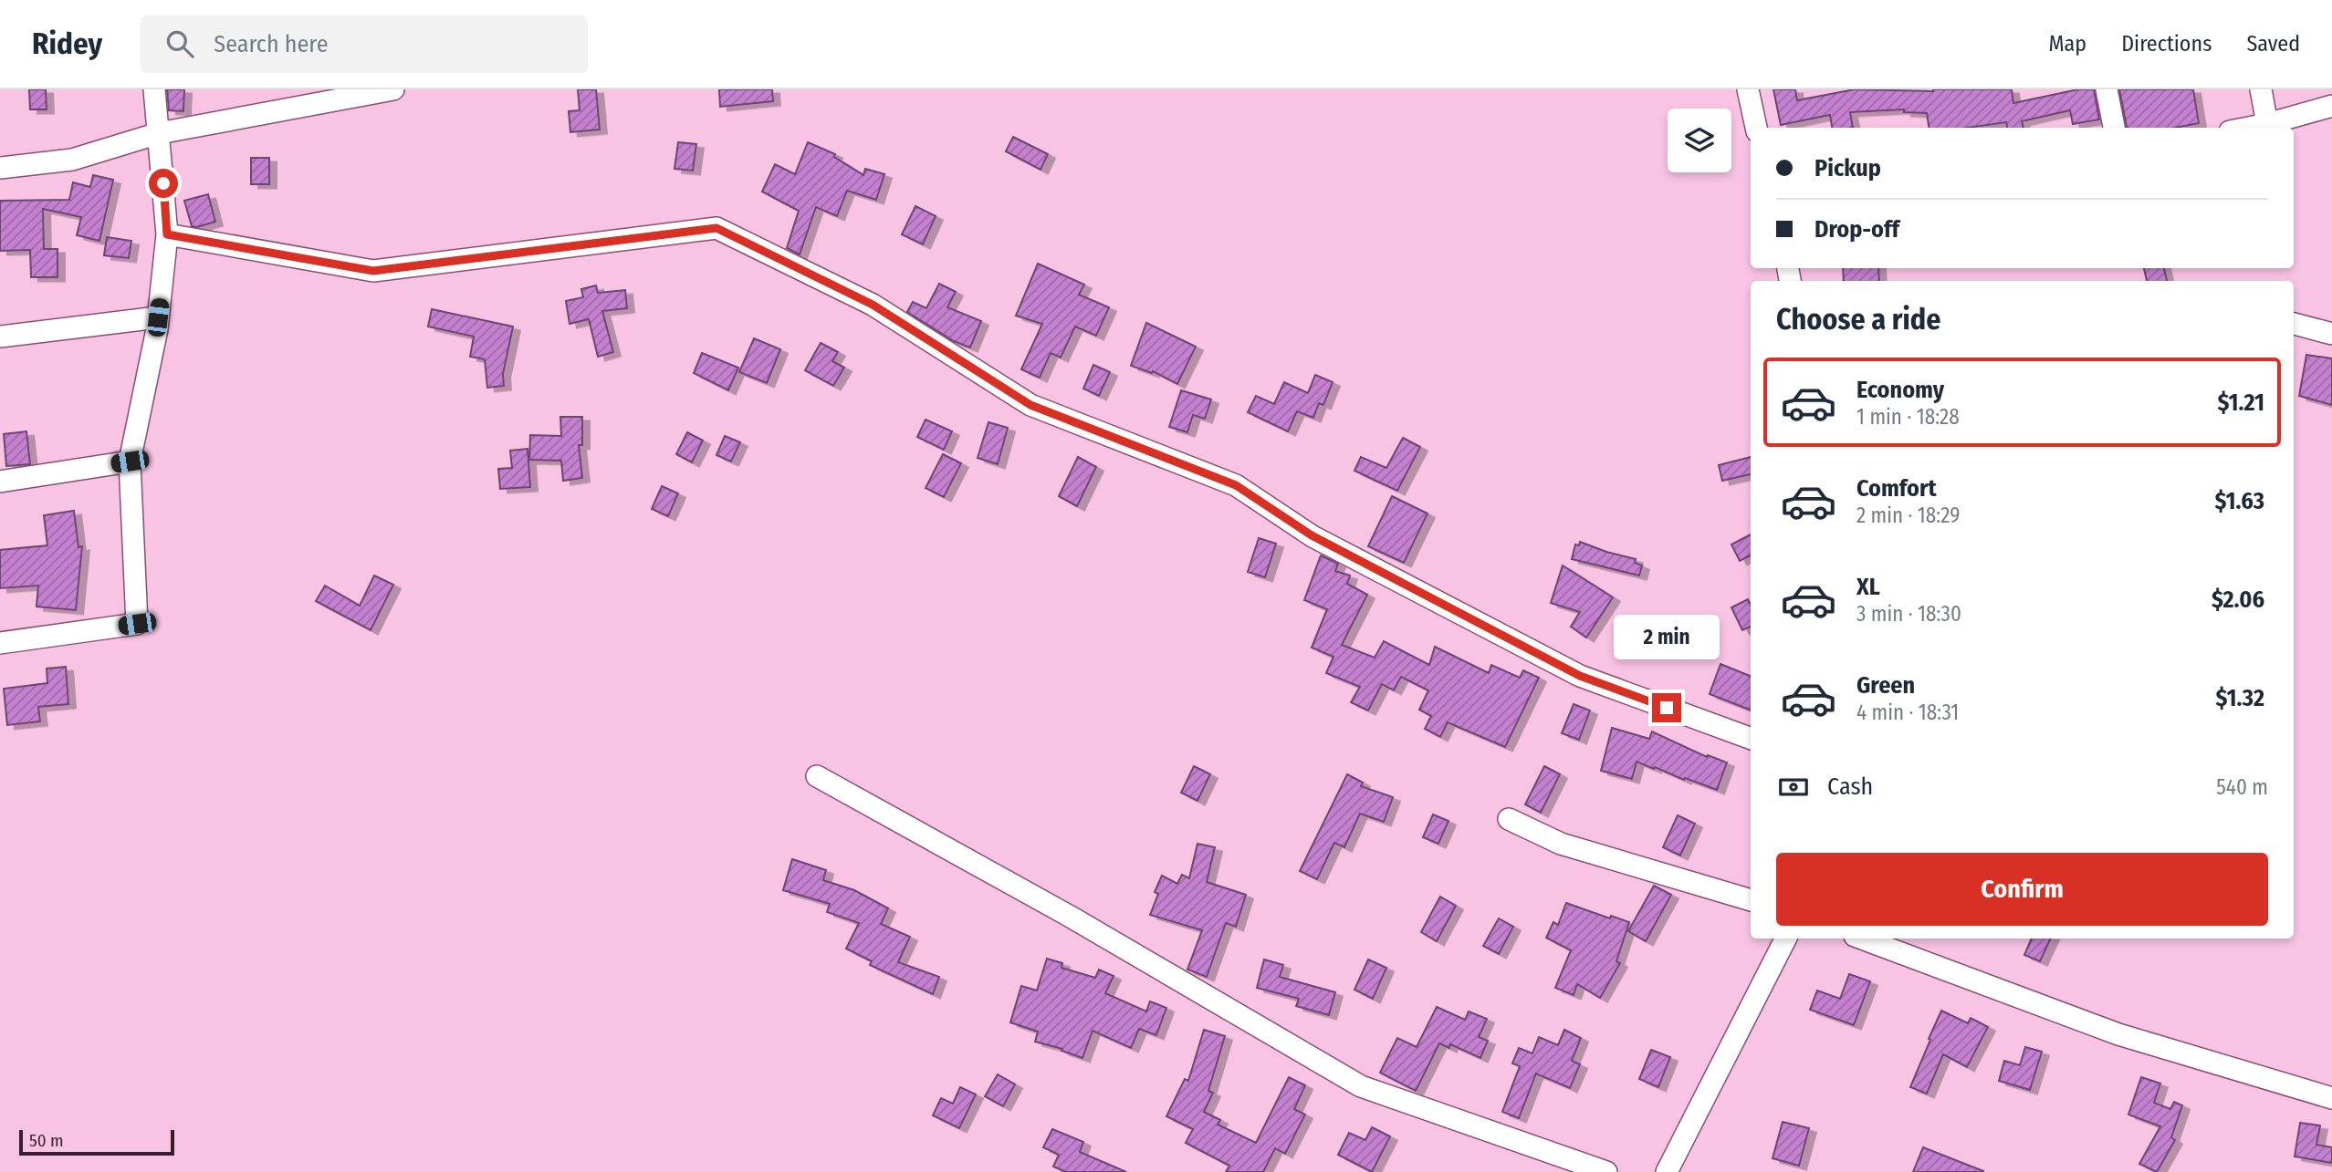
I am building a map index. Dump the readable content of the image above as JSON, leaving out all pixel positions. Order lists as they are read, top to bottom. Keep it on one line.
{"scale_bar":"50 m","page":{"header":"Ridey","search":"Search here","nav":["Map","Directions","Saved"],"banner":["Pickup","Drop-off"],"heading":"Choose a ride","list":[{"name":"Economy","note":"1 min · 18:28","value":"$1.21"},{"name":"Comfort","note":"2 min · 18:29","value":"$1.63"},{"name":"XL","note":"3 min · 18:30","value":"$2.06"},{"name":"Green","note":"4 min · 18:31","value":"$1.32"}],"bubble":"2 min","pay":["Cash","540 m"],"buttons":"Confirm","scale":"50 m"}}
